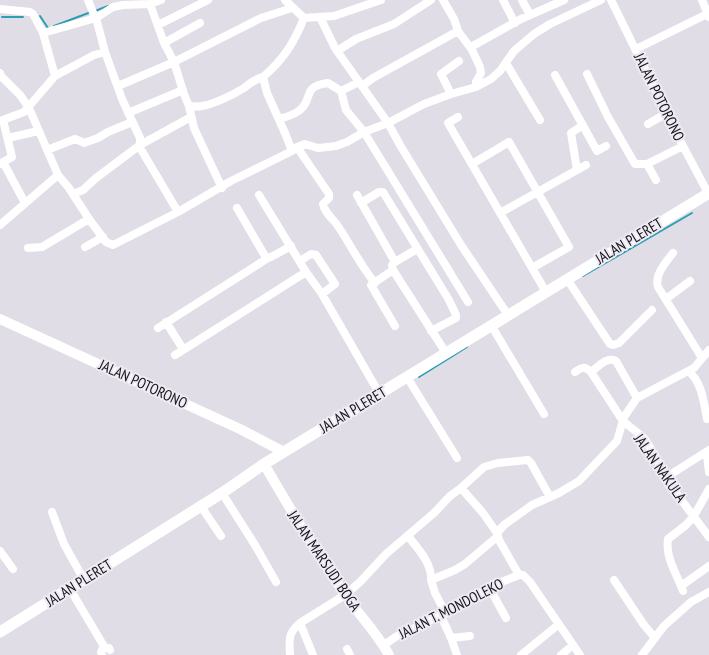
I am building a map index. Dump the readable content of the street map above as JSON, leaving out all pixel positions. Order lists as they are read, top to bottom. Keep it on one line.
{"streets":{"main road":["JALAN PLERET"],"street":["JALAN POTORONO","JALAN NAKULA","JALAN MARSUDI BOGA","JALAN T. MONDOLEKO"]},"crossings":[["JALAN POTORONO","JALAN PLERET"],["JALAN PLERET","JALAN MARSUDI BOGA"],["JALAN MARSUDI BOGA","JALAN T. MONDOLEKO"]]}
